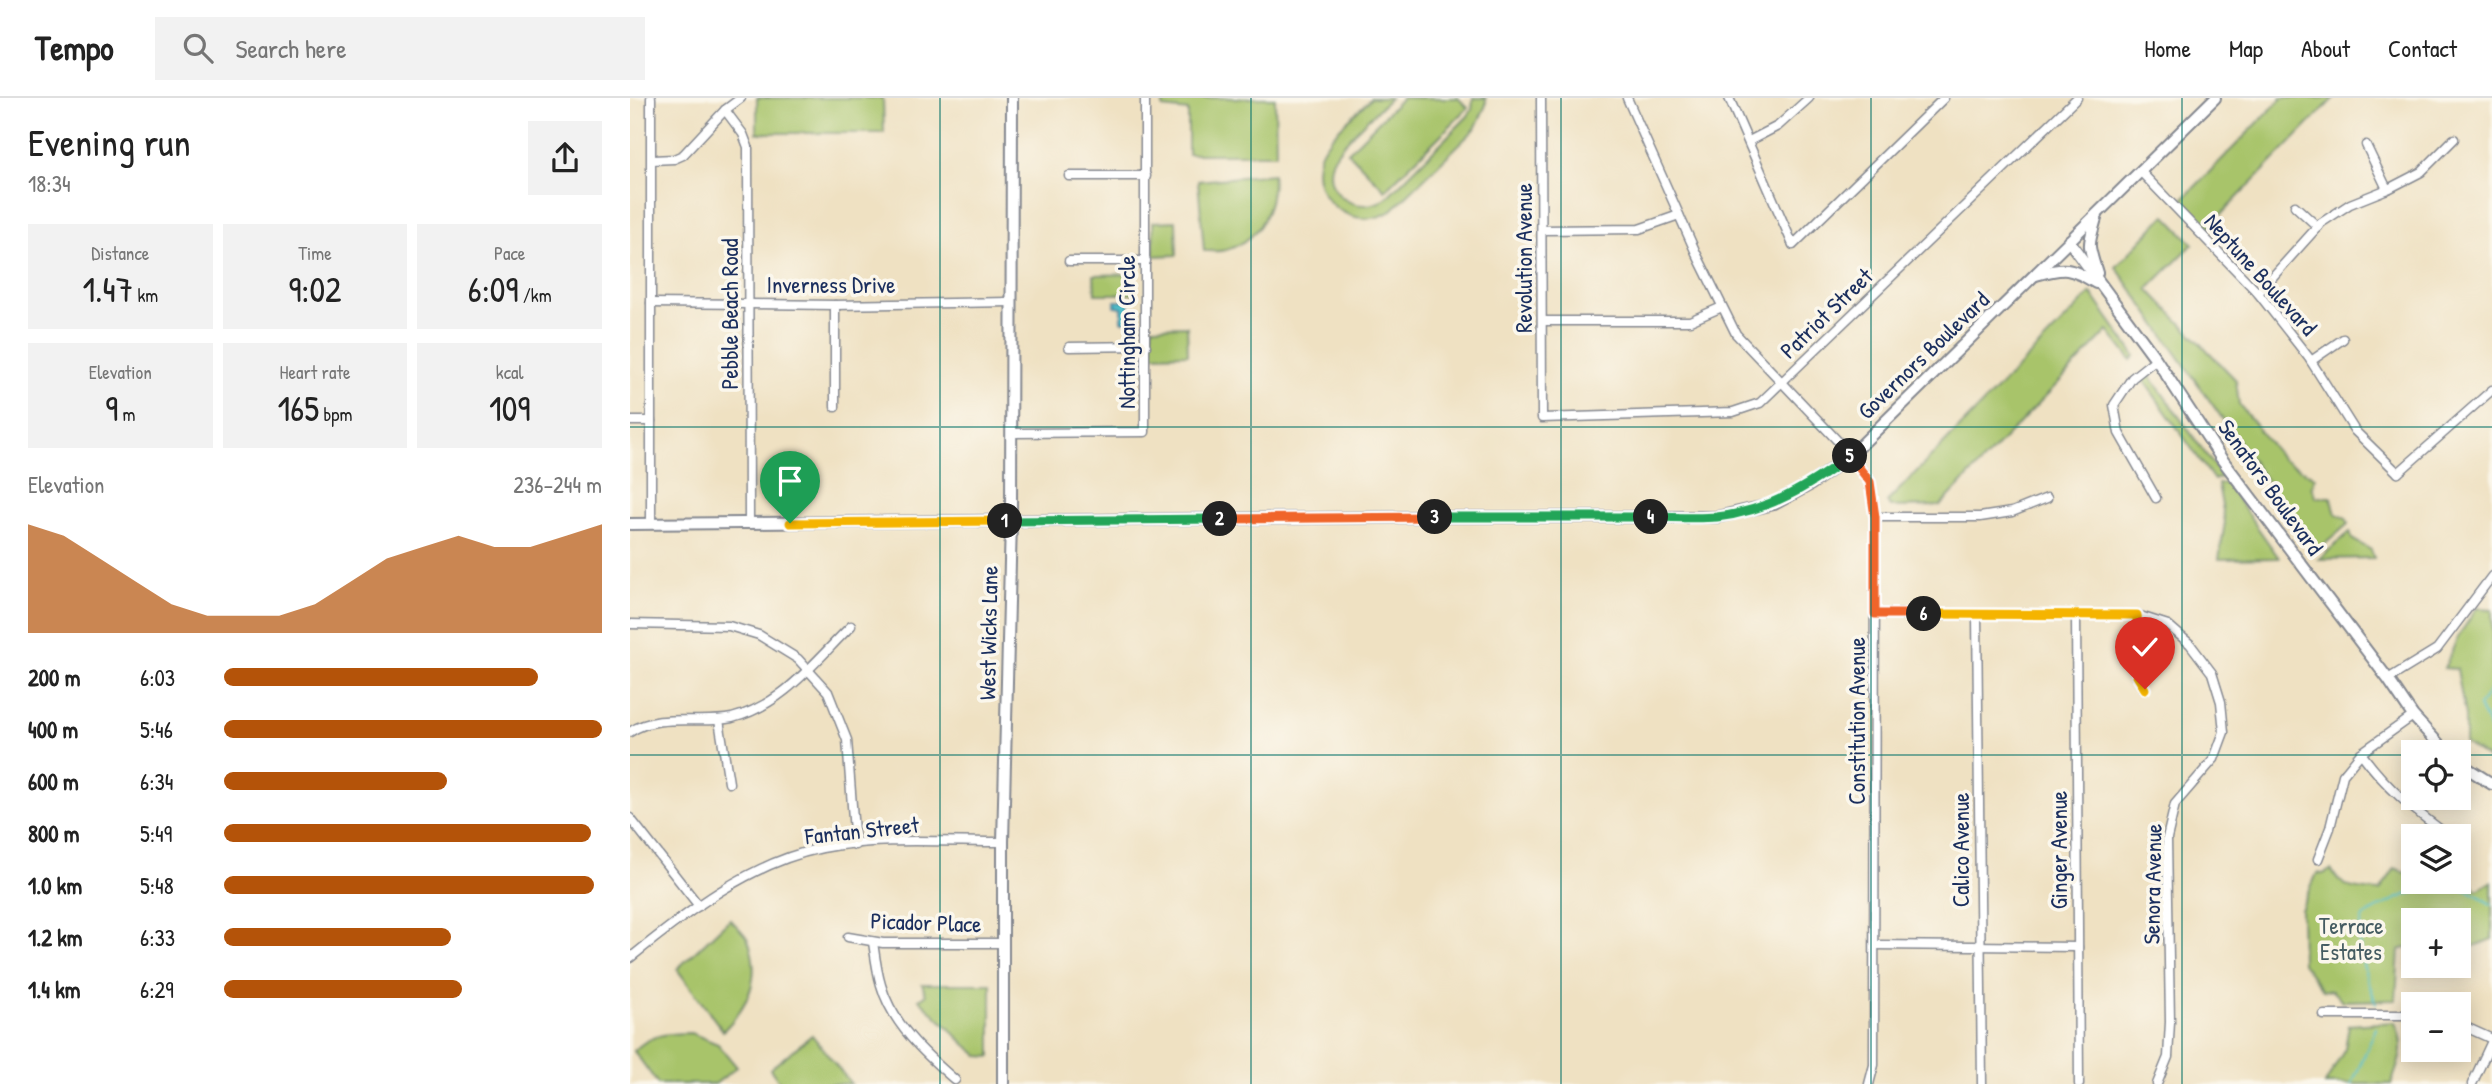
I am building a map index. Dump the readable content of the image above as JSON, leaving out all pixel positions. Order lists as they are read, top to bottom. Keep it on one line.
{"streets":{"main road":["Governors Boulevard","Senators Boulevard","West Wicks Lane"],"street":["Revolution Avenue","Neptune Boulevard","Inverness Drive","Patriot Street","Pebble Beach Road","Nottingham Circle","Constitution Avenue","Fantan Street","Calico Avenue","Ginger Avenue","Senora Avenue","Picador Place"]},"crossings":[["Revolution Avenue","Patriot Street"],["Neptune Boulevard","Governors Boulevard"],["Inverness Drive","Pebble Beach Road"],["Inverness Drive","West Wicks Lane"],["Patriot Street","Constitution Avenue"],["Pebble Beach Road","Governors Boulevard"],["Nottingham Circle","West Wicks Lane"],["Governors Boulevard","Senators Boulevard"],["Governors Boulevard","West Wicks Lane"],["Governors Boulevard","Constitution Avenue"],["West Wicks Lane","Fantan Street"],["West Wicks Lane","Picador Place"],["Constitution Avenue","Senora Avenue"],["Calico Avenue","Senora Avenue"],["Ginger Avenue","Senora Avenue"]],"parks":["Terrace Estates"],"page":{"header":"Tempo","search":"Search here","nav":["Home","Map","About","Contact"],"heading":["Evening run","18:34"],"stats":[["Distance","1.47 km"],["Time","9:02"],["Pace","6:09 /km"],["Elevation","9 m"],["Heart rate","165 bpm"],["kcal","109"]],"pins":["5","3","4","2","1","6"],"chart":["Elevation","236–244 m"],"list":[{"name":"200 m","note":"6:03"},{"name":"400 m","note":"5:46"},{"name":"600 m","note":"6:34"},{"name":"800 m","note":"5:49"},{"name":"1.0 km","note":"5:48"},{"name":"1.2 km","note":"6:33"},{"name":"1.4 km","note":"6:29"}],"map_buttons":["+","−"]}}
